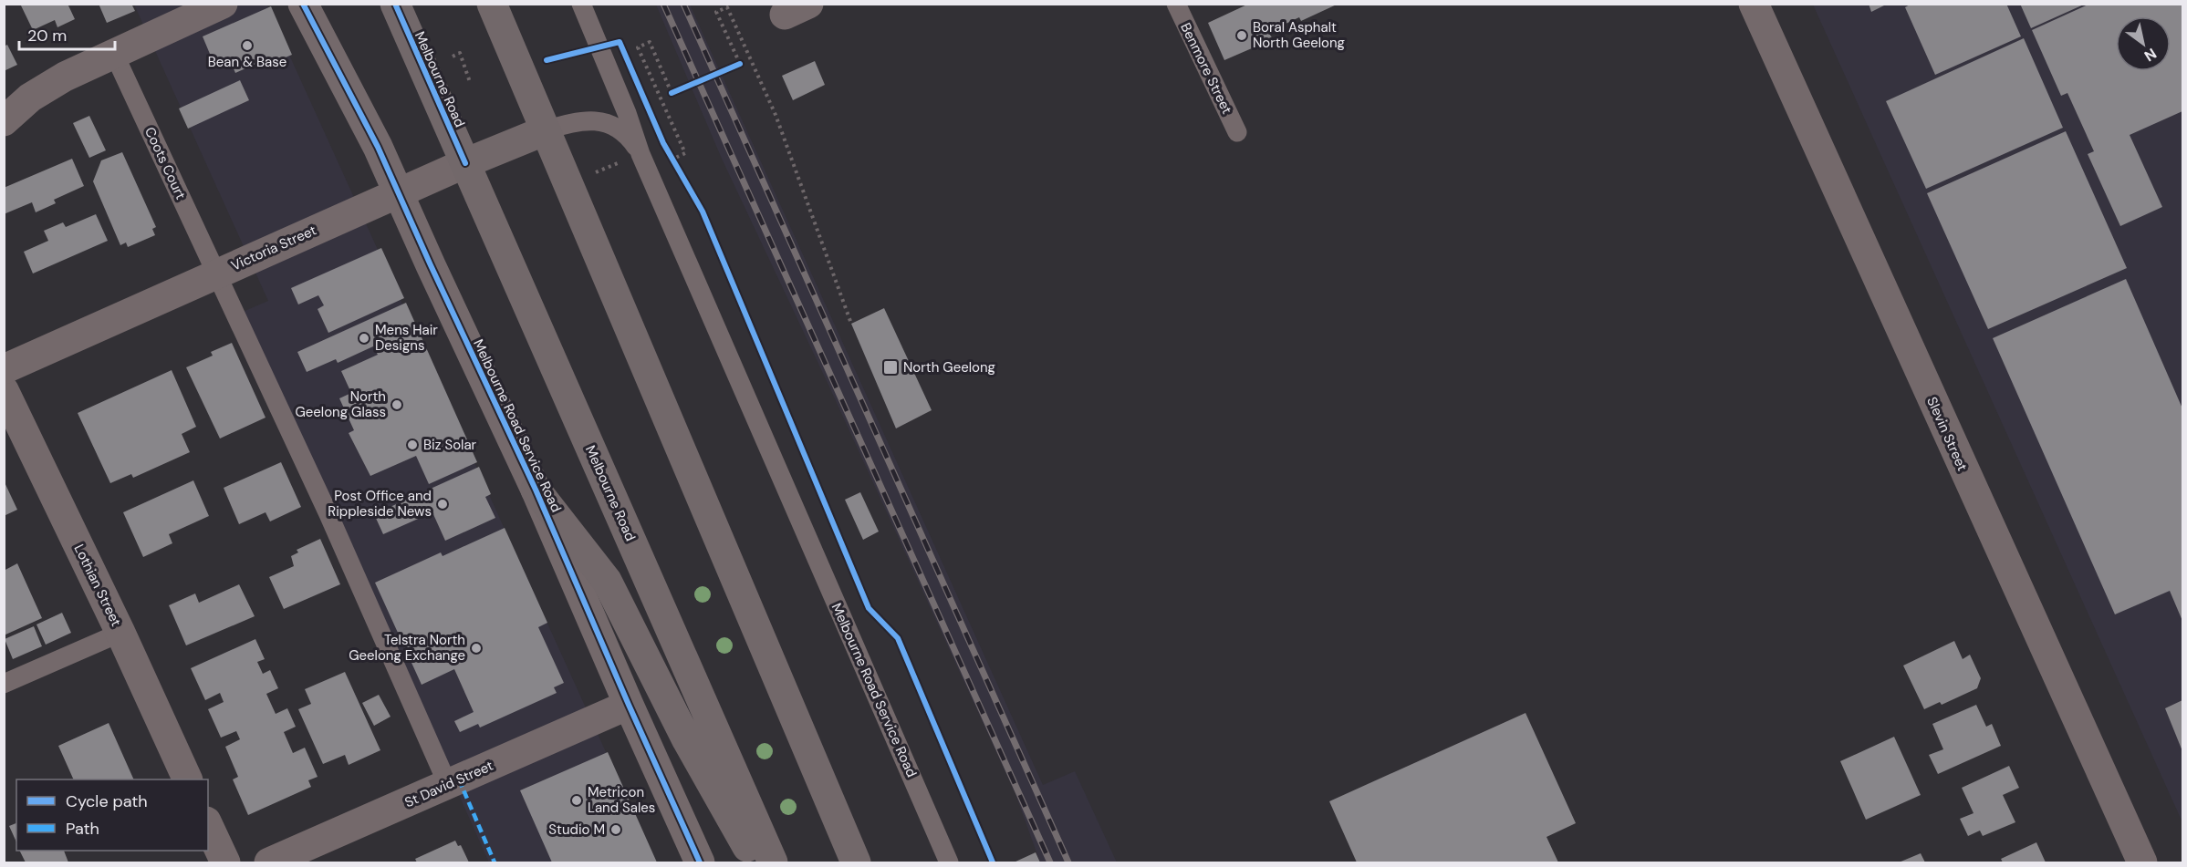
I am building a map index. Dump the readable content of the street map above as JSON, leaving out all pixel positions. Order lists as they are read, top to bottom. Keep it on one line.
{"streets":{"highway":["Melbourne Road","Victoria Street"],"street":["Melbourne Road Service Road","Slevin Street","Lothian Street","St David Street"],"lane":["Benmore Street","Coots Court"]},"crossings":[["Melbourne Road","Victoria Street"],["Coots Court","Victoria Street"],["Coots Court","St David Street"],["Victoria Street","Melbourne Road Service Road"],["Melbourne Road Service Road","St David Street"]],"places":{"other":["Boral Asphalt North Geelong","Bean & Base","Mens Hair Designs","North Geelong Glass","Biz Solar","Post Office and Rippleside News","Telstra North Geelong Exchange","Metricon Land Sales","Studio M"],"transit":["North Geelong"]},"legend":["Cycle path","Path"],"scale_bar":"20 m","north":"bottom right"}
